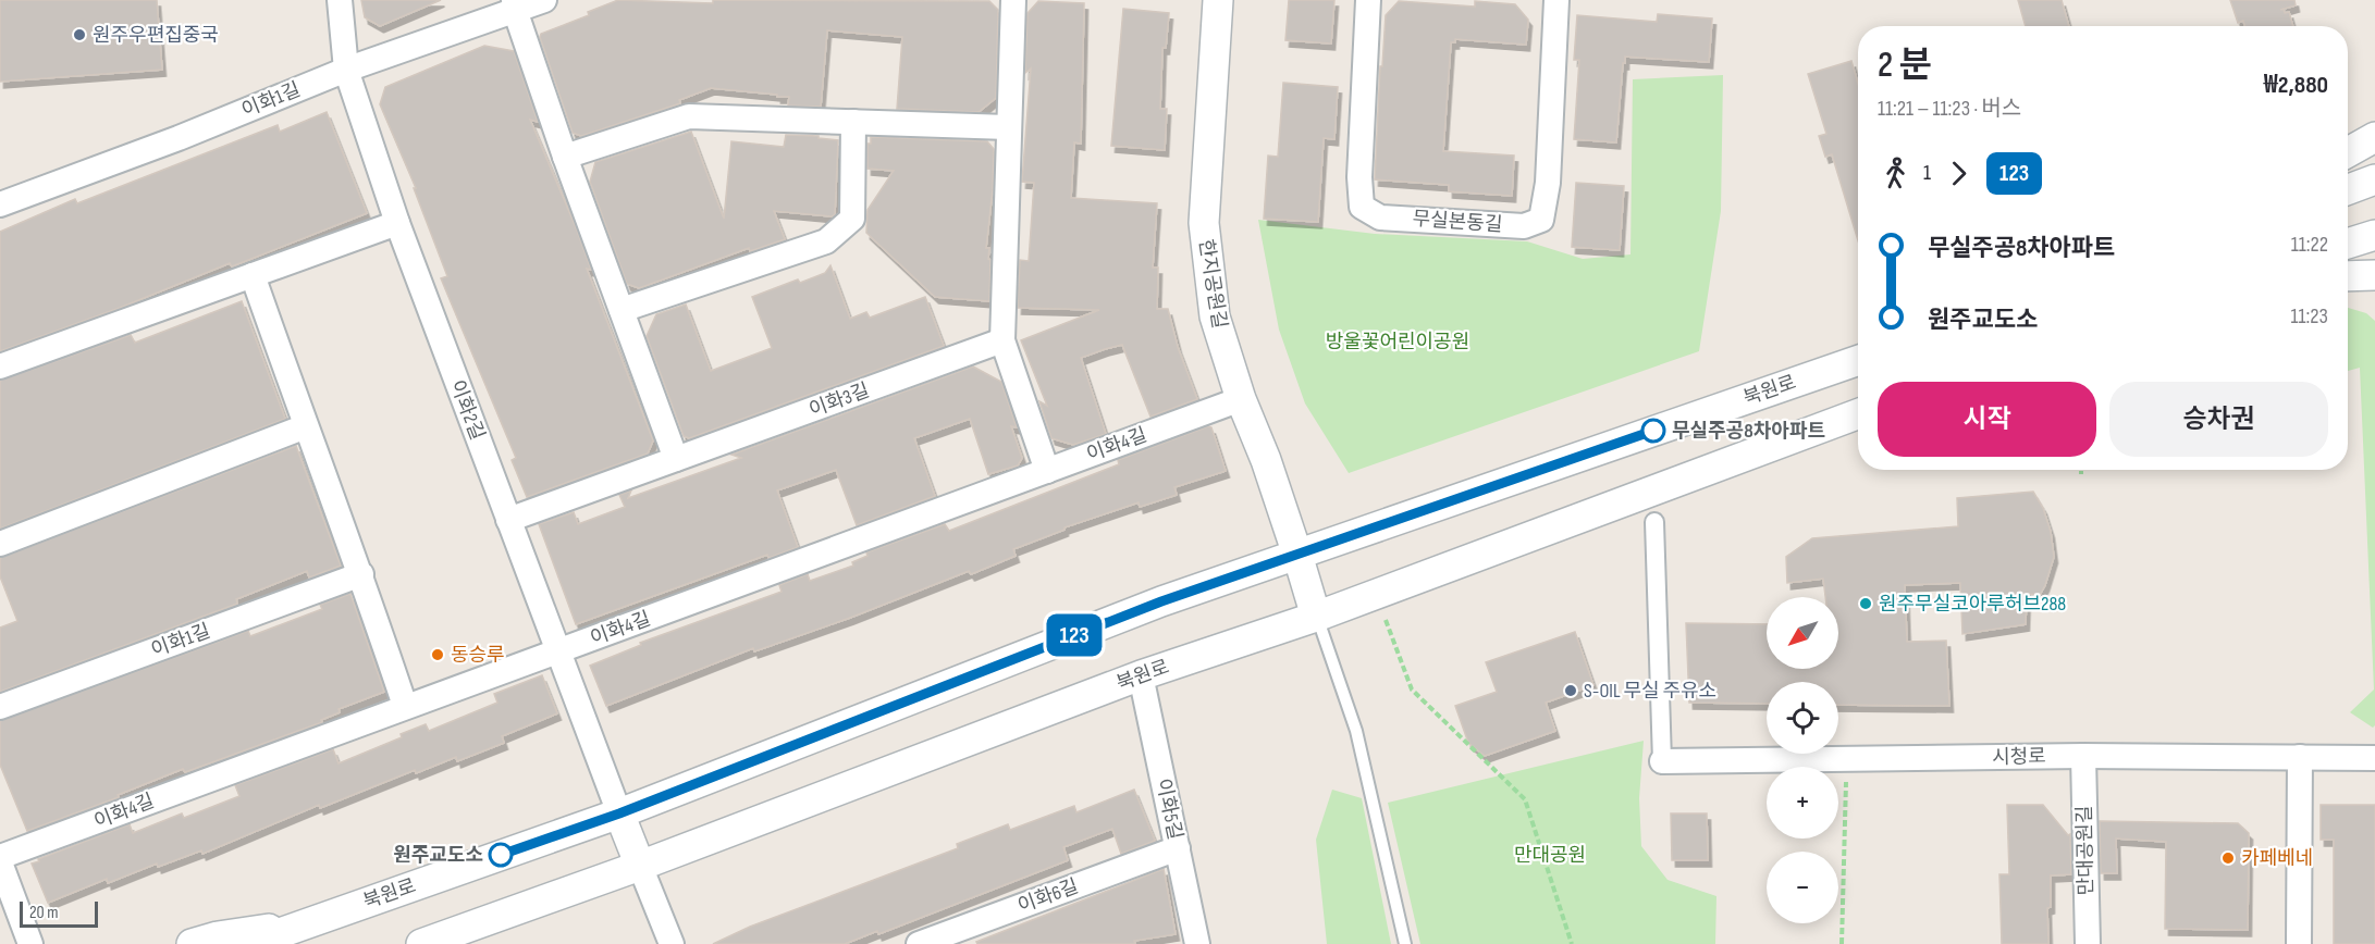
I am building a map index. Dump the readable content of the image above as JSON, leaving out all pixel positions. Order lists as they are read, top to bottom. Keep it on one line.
{"streets":{"street":["이화1길","무실본동길","한지공원길","북원로","이화3길","이화2길","이화4길","시청로","이화5길","만대공원길","이화6길"]},"crossings":[["이화1길","이화2길"],["한지공원길","북원로"],["한지공원길","이화4길"],["북원로","이화2길"],["북원로","이화5길"],["이화3길","이화2길"],["이화2길","이화4길"],["시청로","만대공원길"],["이화5길","이화6길"]],"parks":["방울꽃어린이공원","만대공원"],"places":["원주우편집중국","무실주공8차아파트","원주무실코아루허브288","동승루","S-OIL 무실 주유소","원주교도소","카페베네"],"lines":["bus line 123"],"scale_bar":"20 m","north":"bottom left","page":{"on_map":"123","heading":["2 분","11:21 – 11:23 · 버스","₩2,880"],"legs":["1","123"],"list":[{"name":"무실주공8차아파트","value":"11:22"},{"name":"원주교도소","value":"11:23"}],"buttons":["시작","승차권"],"map_buttons":["+","−"],"scale":"20 m"}}
